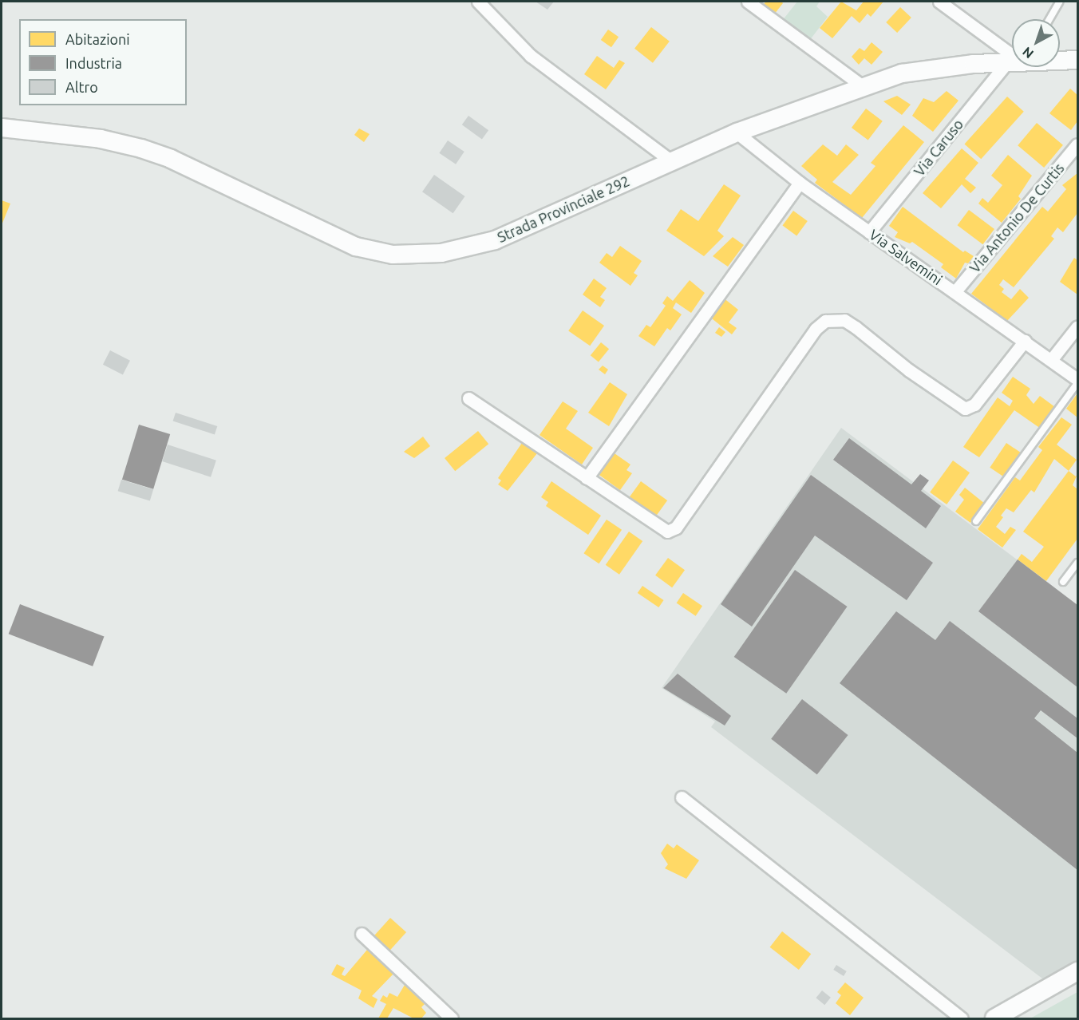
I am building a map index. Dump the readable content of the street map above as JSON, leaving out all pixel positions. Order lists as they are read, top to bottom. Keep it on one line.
{"streets":{"street":["Via Caruso","Strada Provinciale 292","Via Antonio De Curtis","Via Salvemini"]},"crossings":[["Via Caruso","Via Salvemini"],["Strada Provinciale 292","Via Salvemini"],["Via Antonio De Curtis","Via Salvemini"]],"legend":["Abitazioni","Industria","Altro"],"north":"bottom left"}
